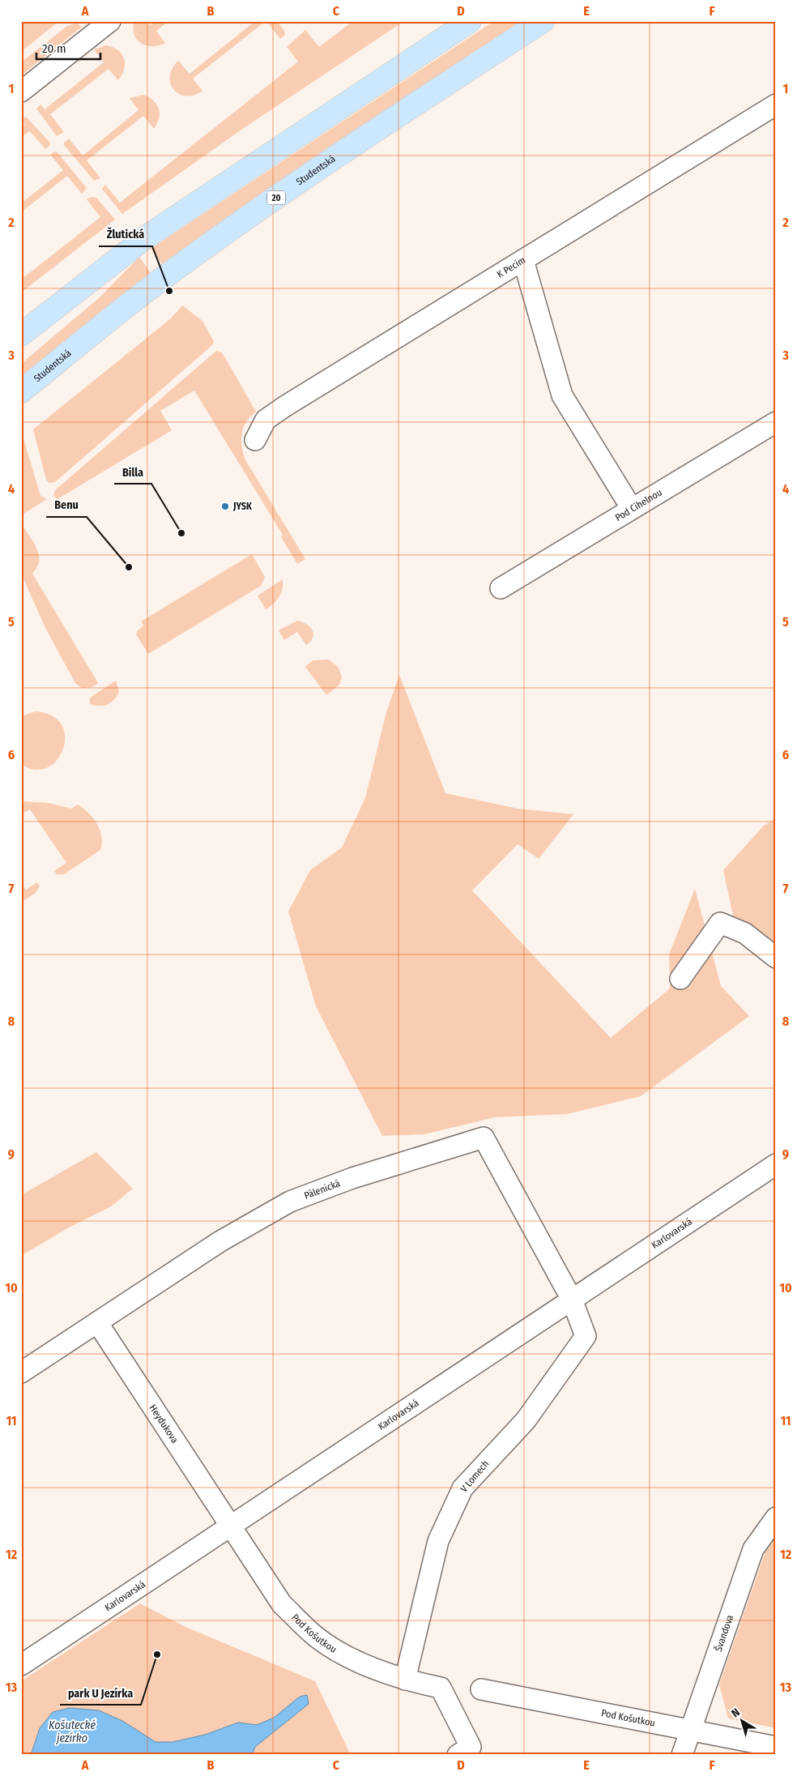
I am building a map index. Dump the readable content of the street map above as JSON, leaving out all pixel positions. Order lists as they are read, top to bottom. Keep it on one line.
{"streets":{"main road":["Studentská","20"],"street":["K Pecím","Pod Cihelnou","Pálenická","Karlovarská","Heydukova","V Lomech","Pod Košutkou","Švandova"]},"crossings":[["Pálenická","Karlovarská"],["Pálenická","Heydukova"],["Pálenická","V Lomech"],["Karlovarská","Heydukova"],["Karlovarská","V Lomech"],["Karlovarská","Pod Košutkou"],["Heydukova","Pod Košutkou"],["V Lomech","Pod Košutkou"],["Pod Košutkou","Švandova"]],"water":["Košutecké jezírko"],"places":["Žlutická","JYSK","Billa","Benu","park U Jezírka"],"scale_bar":"20 m","north":"top left","grid":{"columns":["A","B","C","D","E","F"],"rows":["1","2","3","4","5","6","7","8","9","10","11","12","13"]}}
